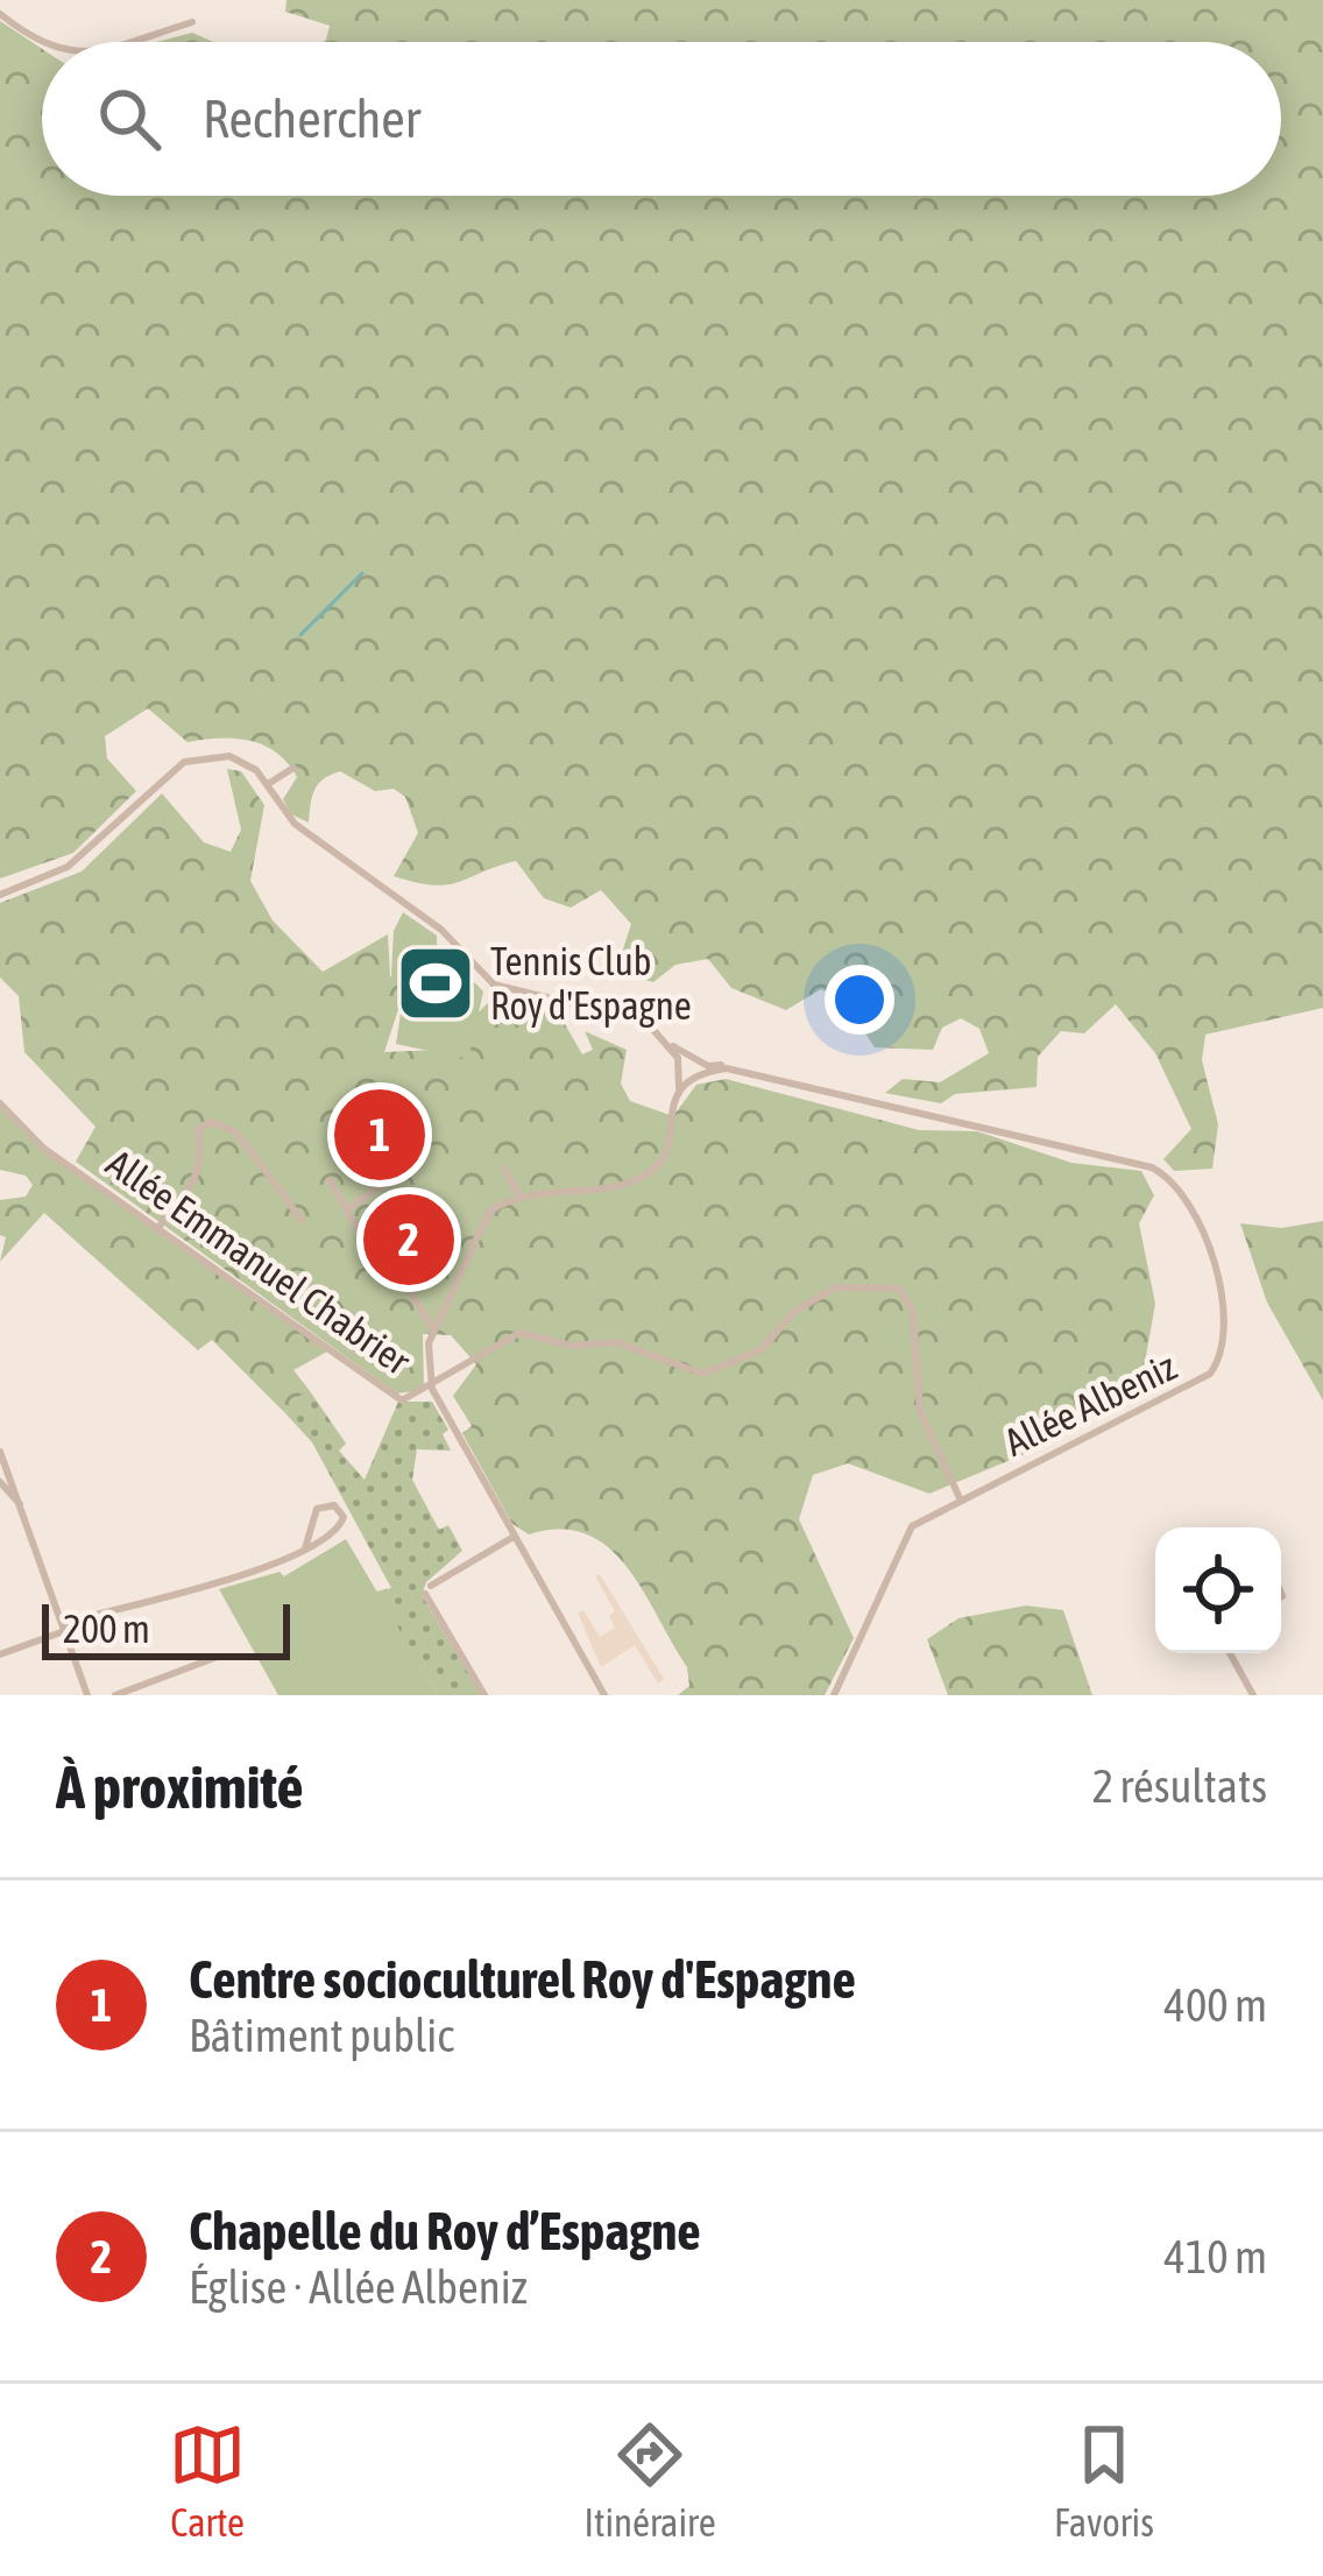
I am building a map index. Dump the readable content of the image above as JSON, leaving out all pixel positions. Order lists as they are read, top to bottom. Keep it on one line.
{"streets":{"street":["Allée Emmanuel Chabrier","Allée Albeniz"]},"crossings":[["Allée Emmanuel Chabrier","Allée Albeniz"]],"places":{"sports":["Tennis Club Roy d'Espagne"]},"scale_bar":"200 m","page":{"search":"Rechercher","pins":["1","2"],"scale":"200 m","heading":["À proximité","2 résultats"],"list":[{"mark":"1","name":"Centre socioculturel Roy d'Espagne","note":"Bâtiment public","value":"400 m"},{"mark":"2","name":"Chapelle du Roy d’Espagne","note":"Église · Allée Albeniz","value":"410 m"}],"nav":["Carte","Itinéraire","Favoris"]}}
